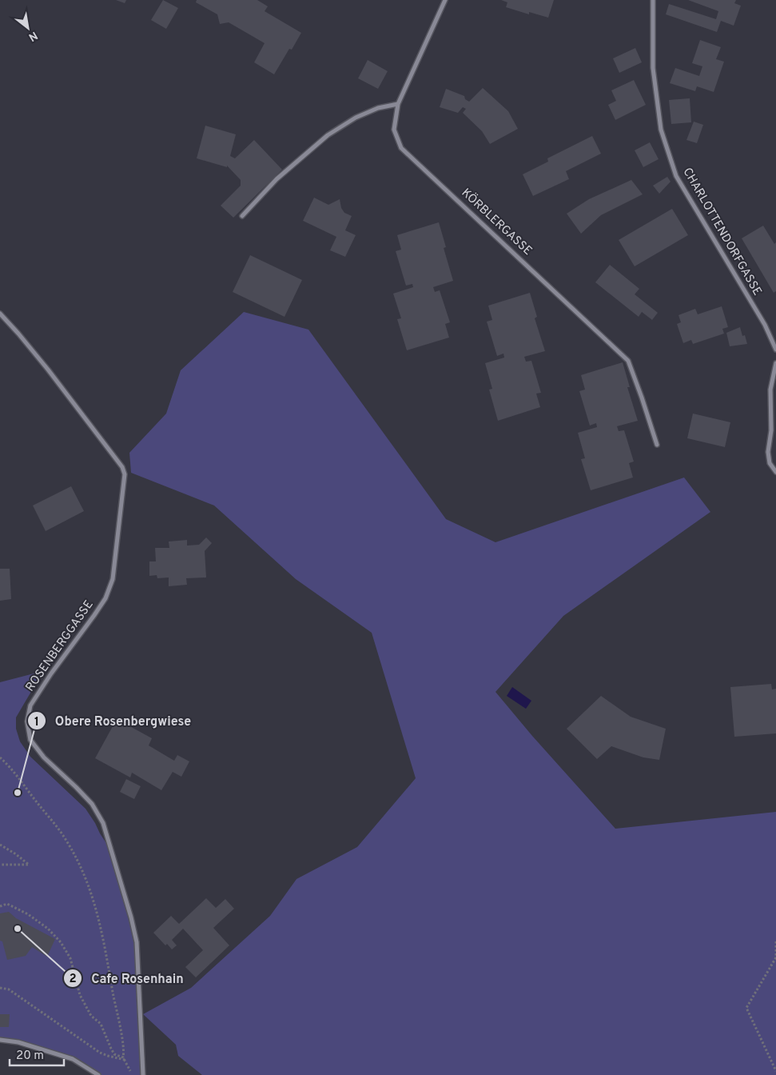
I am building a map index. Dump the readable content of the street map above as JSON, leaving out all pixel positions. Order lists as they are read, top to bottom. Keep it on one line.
{"streets":{"street":["KÖRBLERGASSE","CHARLOTTENDORFGASSE","ROSENBERGGASSE"]},"places":["Obere Rosenbergwiese","Cafe Rosenhain"],"scale_bar":"20 m","north":"bottom right"}
